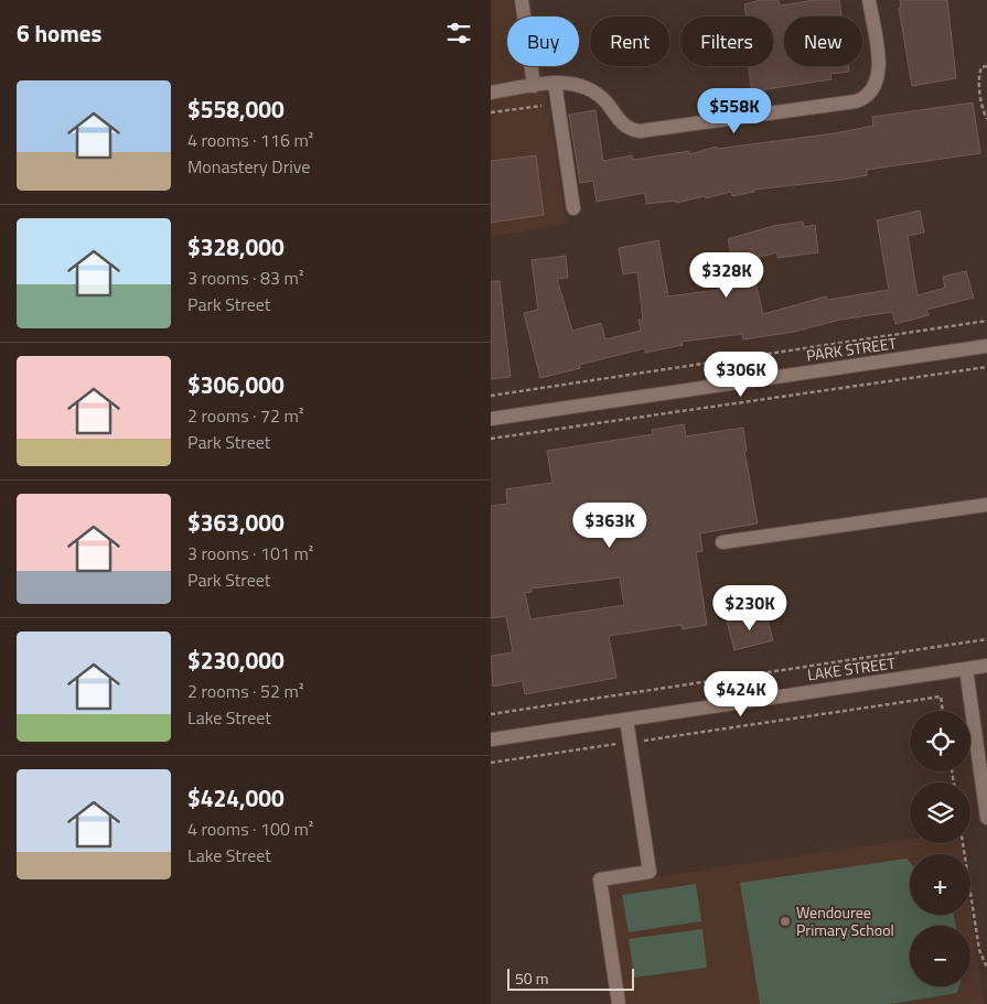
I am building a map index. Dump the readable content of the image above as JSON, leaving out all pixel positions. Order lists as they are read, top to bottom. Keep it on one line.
{"streets":{"street":["PARK STREET","LAKE STREET"]},"places":["Wendouree Primary School"],"scale_bar":"50 m","page":{"heading":"6 homes","chip":["Buy","Rent","Filters","New"],"list":[{"name":"$558,000","note":"4 rooms · 116 m² · Monastery Drive"},{"name":"$328,000","note":"3 rooms · 83 m² · Park Street"},{"name":"$306,000","note":"2 rooms · 72 m² · Park Street"},{"name":"$363,000","note":"3 rooms · 101 m² · Park Street"},{"name":"$230,000","note":"2 rooms · 52 m² · Lake Street"},{"name":"$424,000","note":"4 rooms · 100 m² · Lake Street"}],"price":["$558K","$328K","$306K","$363K","$230K","$424K"],"map_buttons":["+","−"],"scale":"50 m"}}
